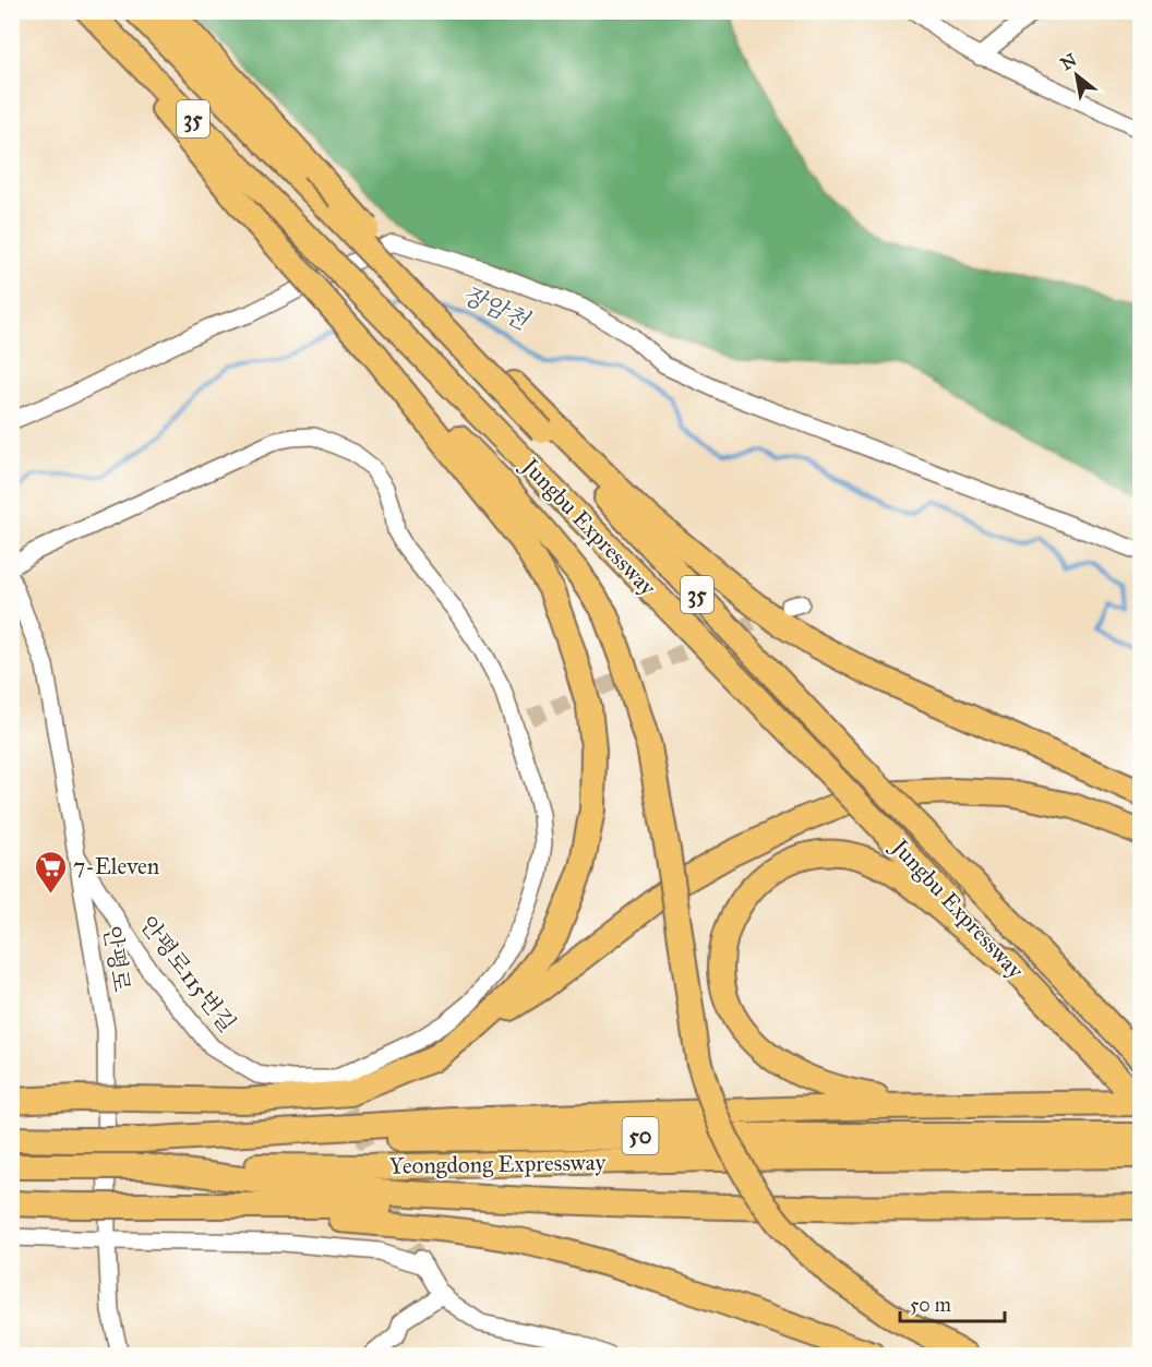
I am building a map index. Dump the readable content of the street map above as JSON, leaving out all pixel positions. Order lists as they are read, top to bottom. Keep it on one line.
{"streets":{"highway":["35","Jungbu Expressway","50","Yeongdong Expressway"],"street":["안평로","안평로115번길"]},"crossings":[["안평로","안평로115번길"]],"water":["장암천"],"places":{"supermarket":["7-Eleven"]},"scale_bar":"50 m","north":"top left"}
